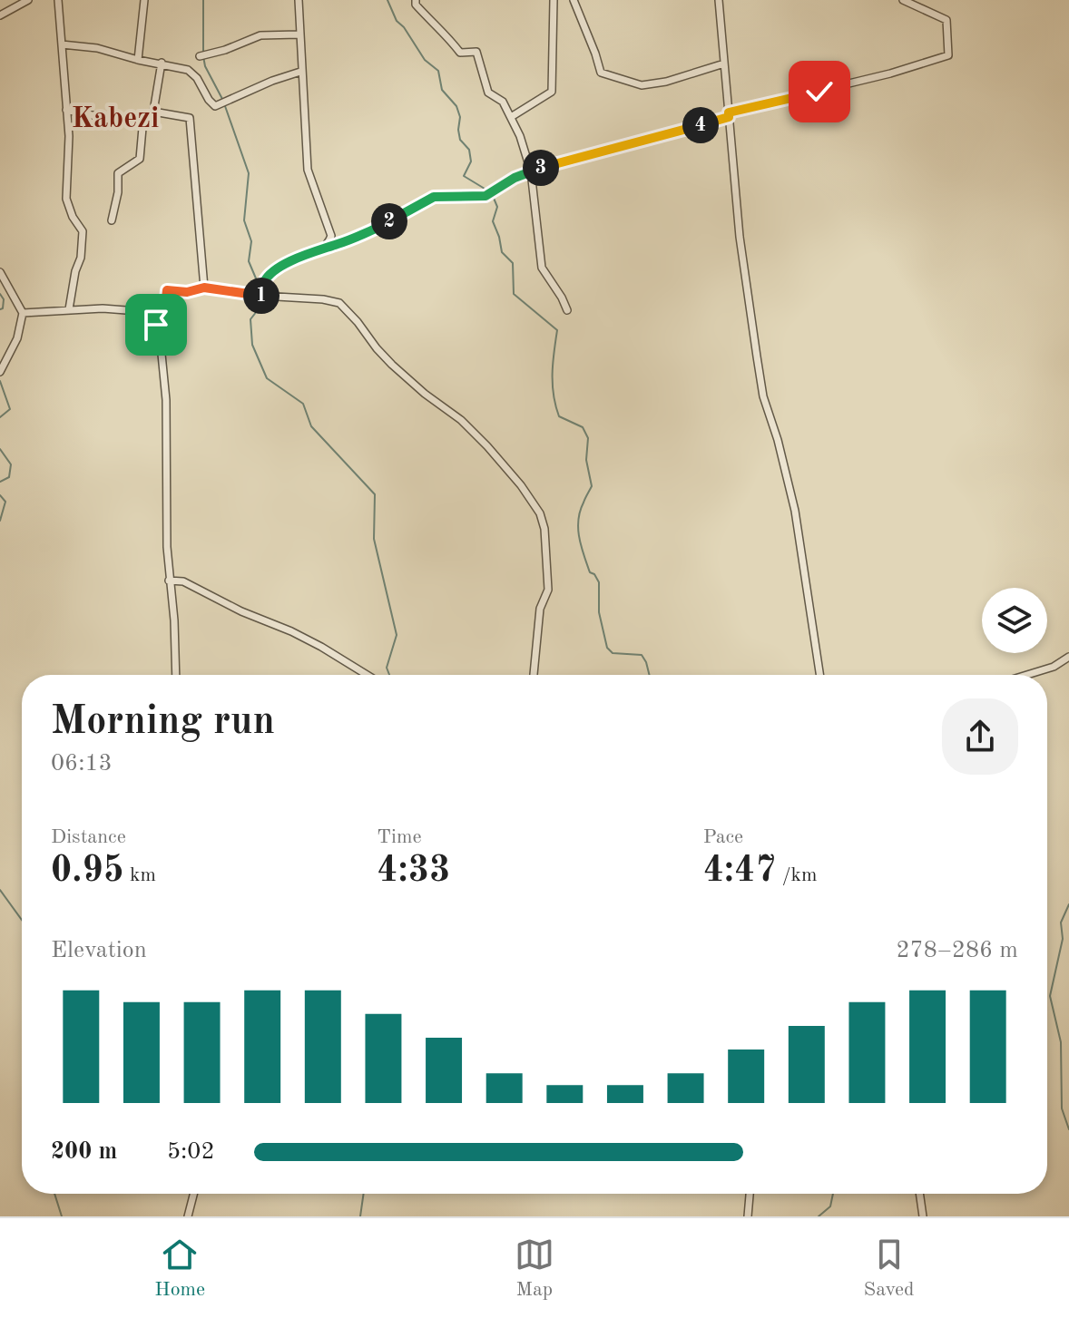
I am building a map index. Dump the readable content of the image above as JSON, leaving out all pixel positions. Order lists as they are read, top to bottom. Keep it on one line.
{"districts":["Kabezi"],"page":{"pins":["4","3","2","1"],"heading":["Morning run","06:13"],"stats":[["Distance","0.95 km"],["Time","4:33"],["Pace","4:47 /km"]],"chart":["Elevation","278–286 m"],"list":[{"name":"200 m","note":"5:02"}],"tabs":["Home","Map","Saved"]}}
